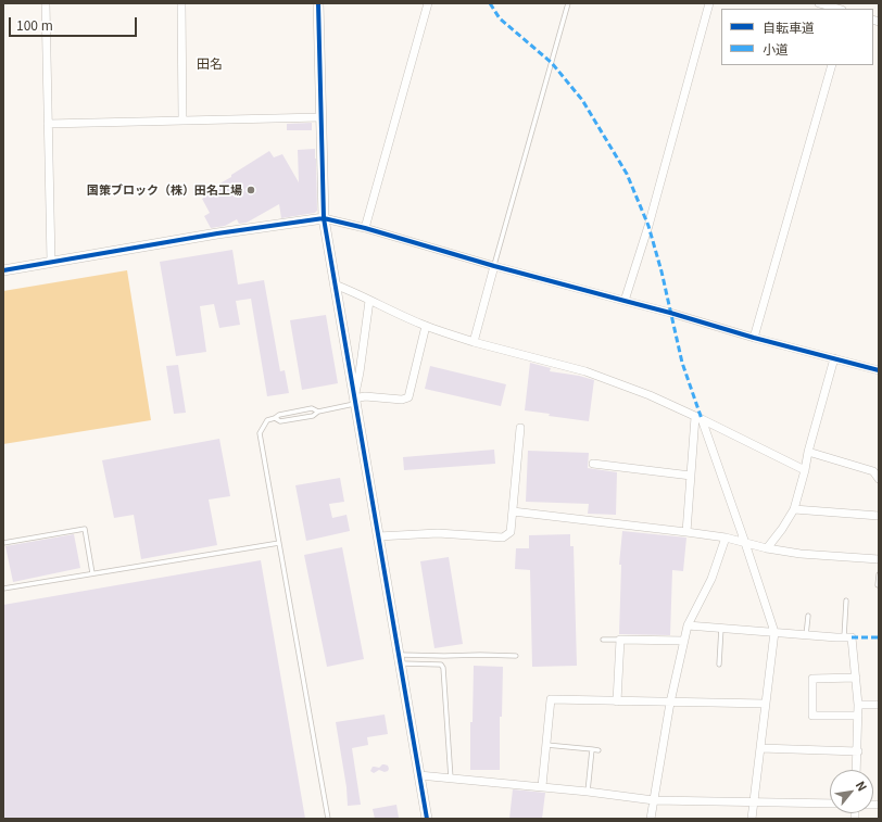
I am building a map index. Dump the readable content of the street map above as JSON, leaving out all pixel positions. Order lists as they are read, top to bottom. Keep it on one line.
{"districts":["田名"],"places":["国策ブロック（株）田名工場"],"legend":["自転車道","小道"],"scale_bar":"100 m","north":"top right"}
